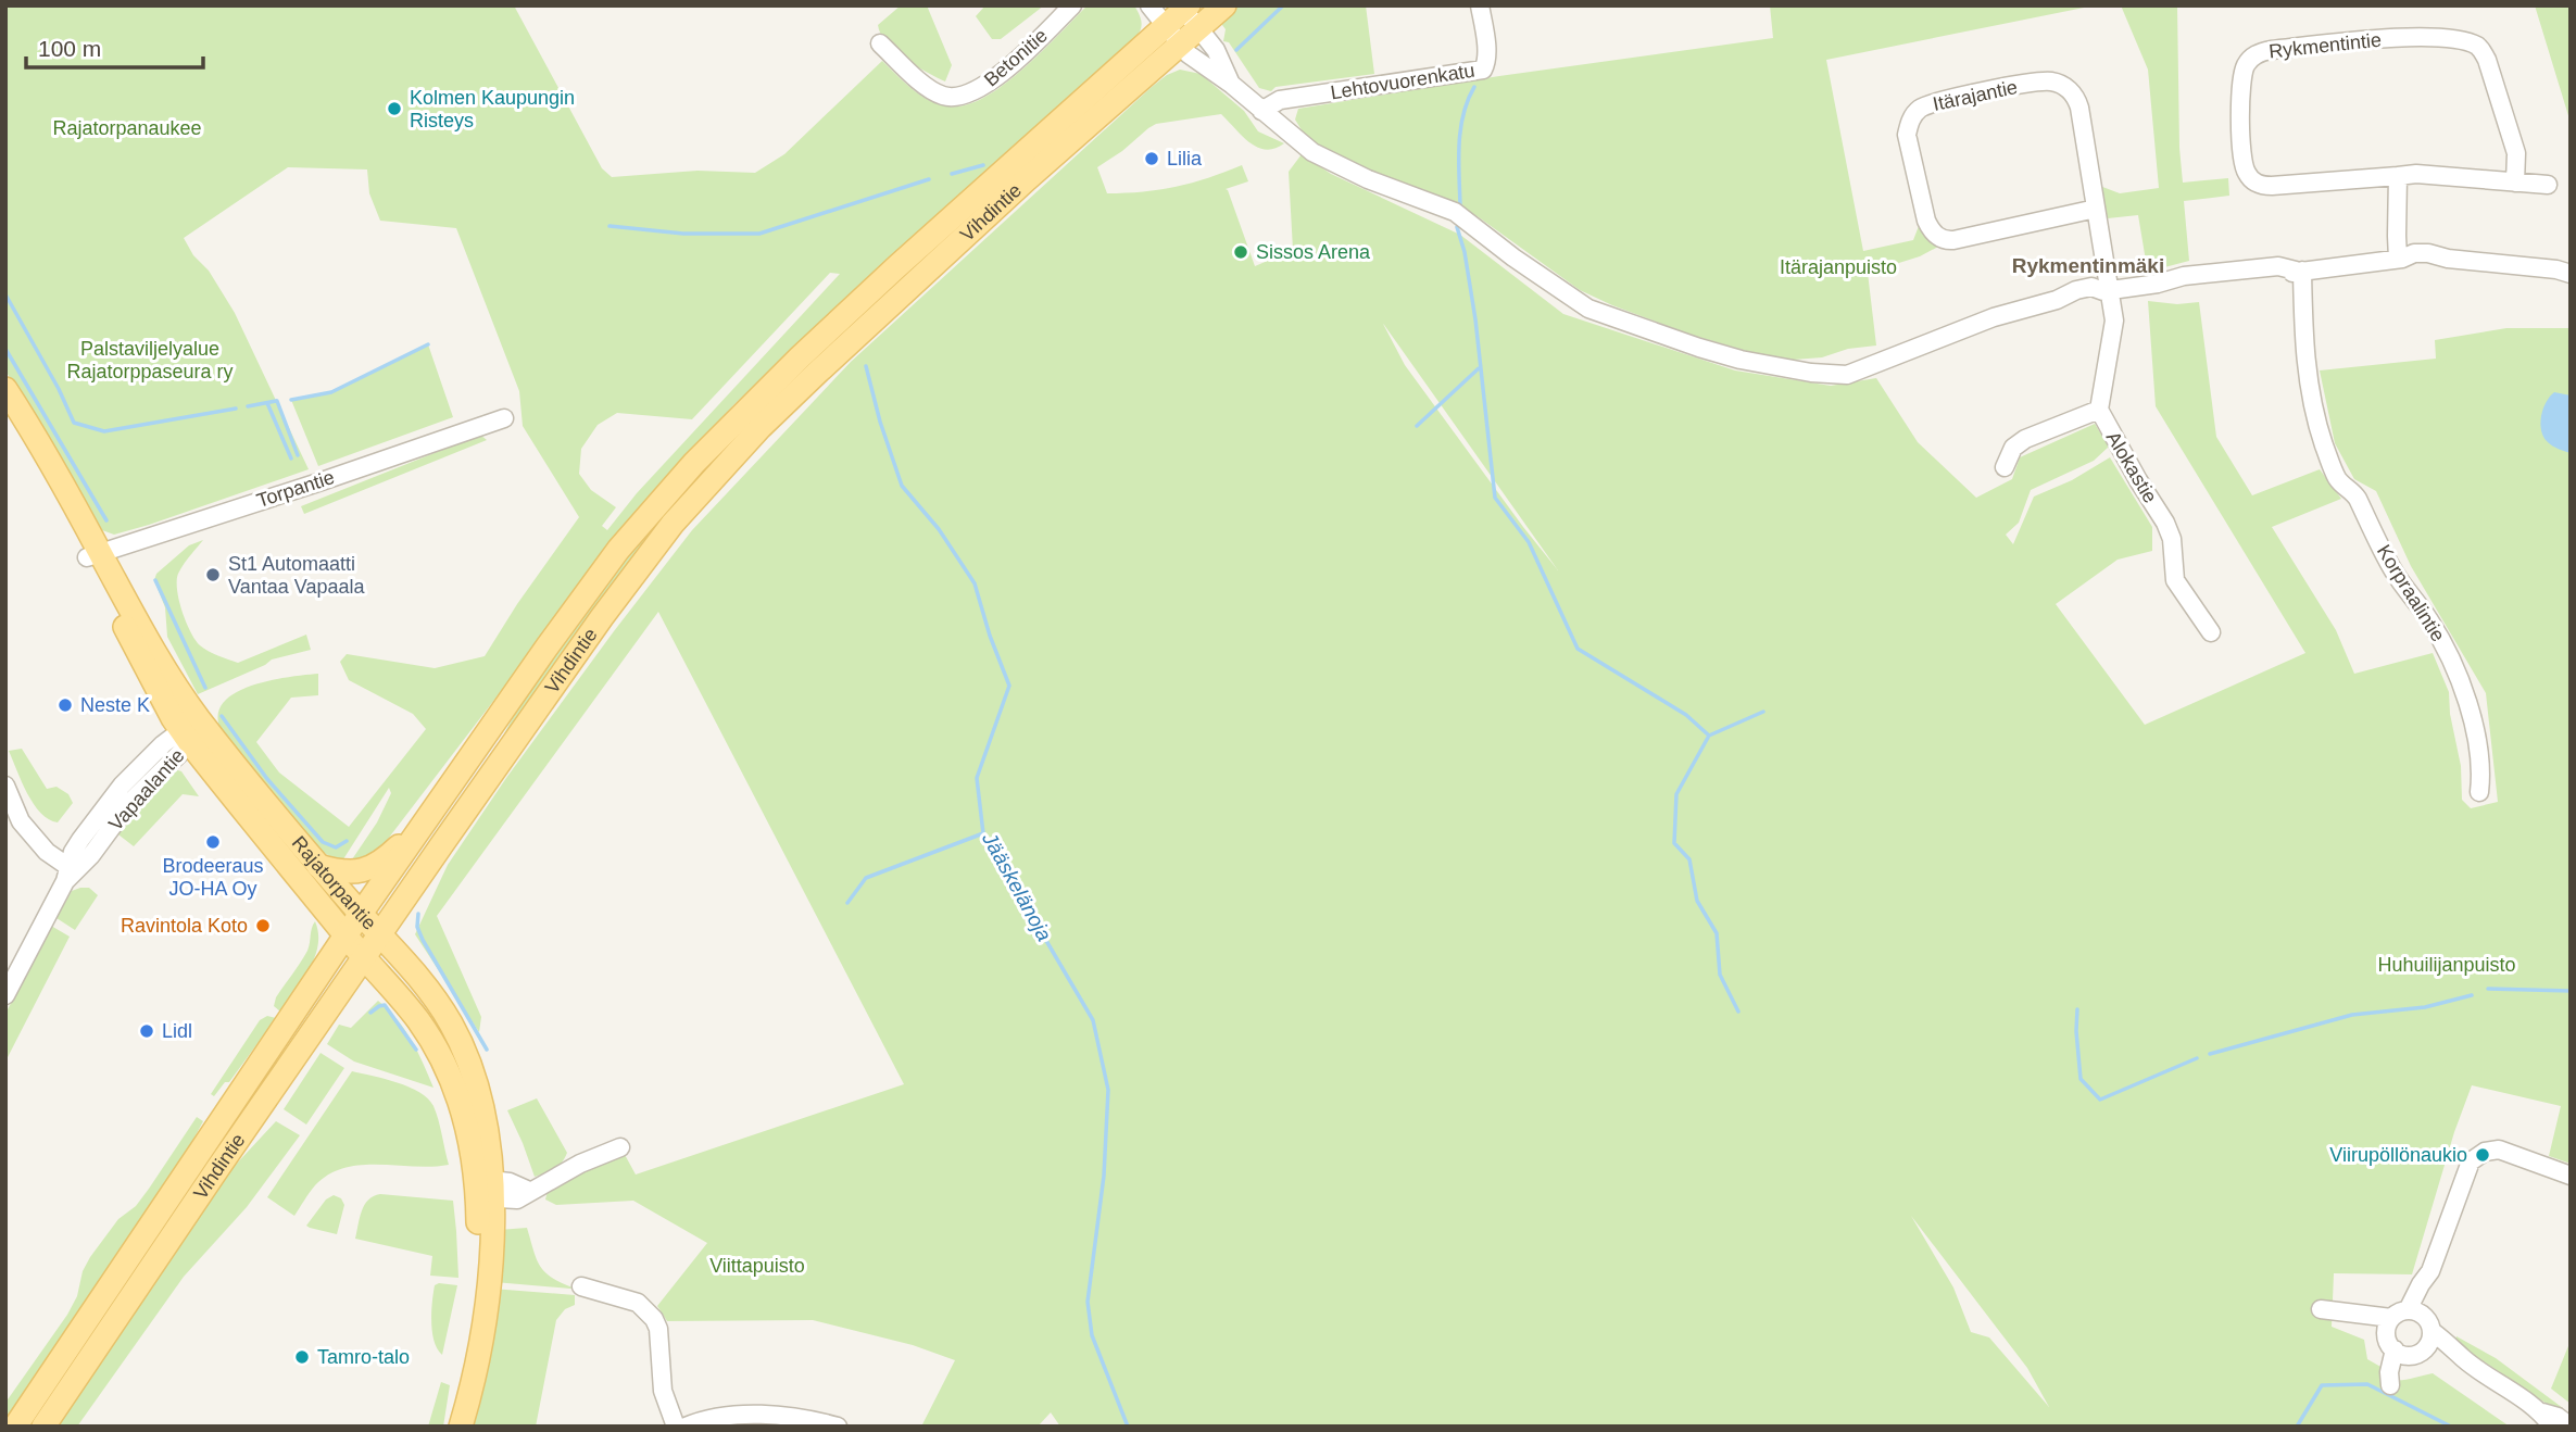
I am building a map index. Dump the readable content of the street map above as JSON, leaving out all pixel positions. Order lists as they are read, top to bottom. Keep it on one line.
{"streets":{"main road":["Vihdintie","Rajatorpantie"],"street":["Rykmentintie","Betonitie","Lehtovuorenkatu","Itärajantie","Alokastie","Torpantie","Korpraalintie","Vapaalantie"]},"crossings":[["Itärajantie","Alokastie"],["Vihdintie","Rajatorpantie"],["Torpantie","Rajatorpantie"],["Vapaalantie","Rajatorpantie"]],"districts":["Rykmentinmäki"],"water":["Jääskelänoja"],"parks":["Rajatorpanaukee","Itärajanpuisto","Palstaviljelyalue Rajatorppaseura ry","Huhuilijanpuisto","Viittapuisto"],"places":["Kolmen Kaupungin Risteys","Lilia","Sissos Arena","St1 Automaatti Vantaa Vapaala","Neste K","Brodeeraus JO-HA Oy","Ravintola Koto","Lidl","Viirupöllönaukio","Tamro-talo"],"scale_bar":"100 m"}
